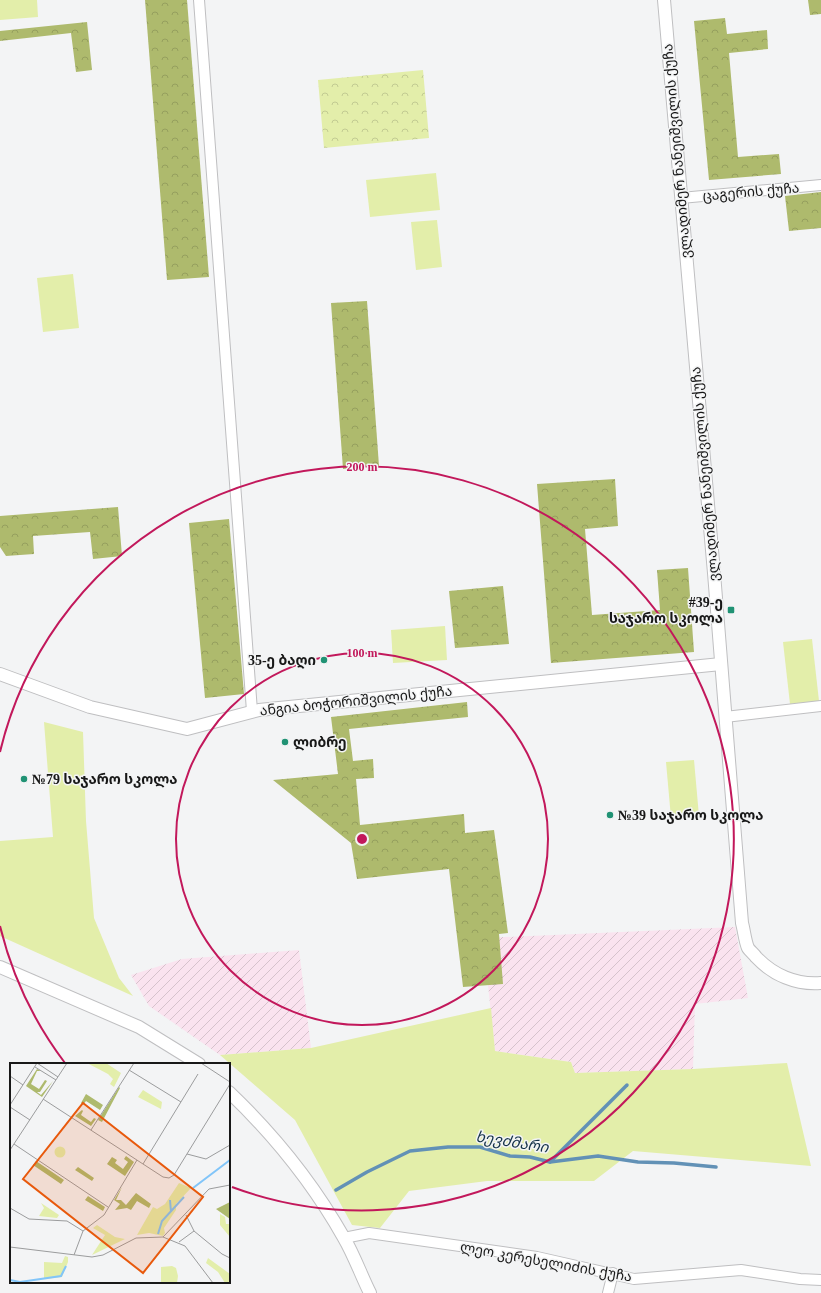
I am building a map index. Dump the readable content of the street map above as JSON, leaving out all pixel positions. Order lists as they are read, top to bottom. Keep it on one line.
{"streets":{"street":["ვლადიმერ ნანეიშვილის ქუჩა","ცაგერის ქუჩა","ანგია ბოჭორიშვილის ქუჩა","ლეო კერესელიძის ქუჩა"]},"crossings":[["ვლადიმერ ნანეიშვილის ქუჩა","ცაგერის ქუჩა"],["ვლადიმერ ნანეიშვილის ქუჩა","ანგია ბოჭორიშვილის ქუჩა"]],"water":["ხევძმარი"],"places":{"transit":["#39-ე საჯარო სკოლა"],"other":["35-ე ბაღი","ლიბრე","№79 საჯარო სკოლა","№39 საჯარო სკოლა"]},"rings":["200 m","100 m"]}
